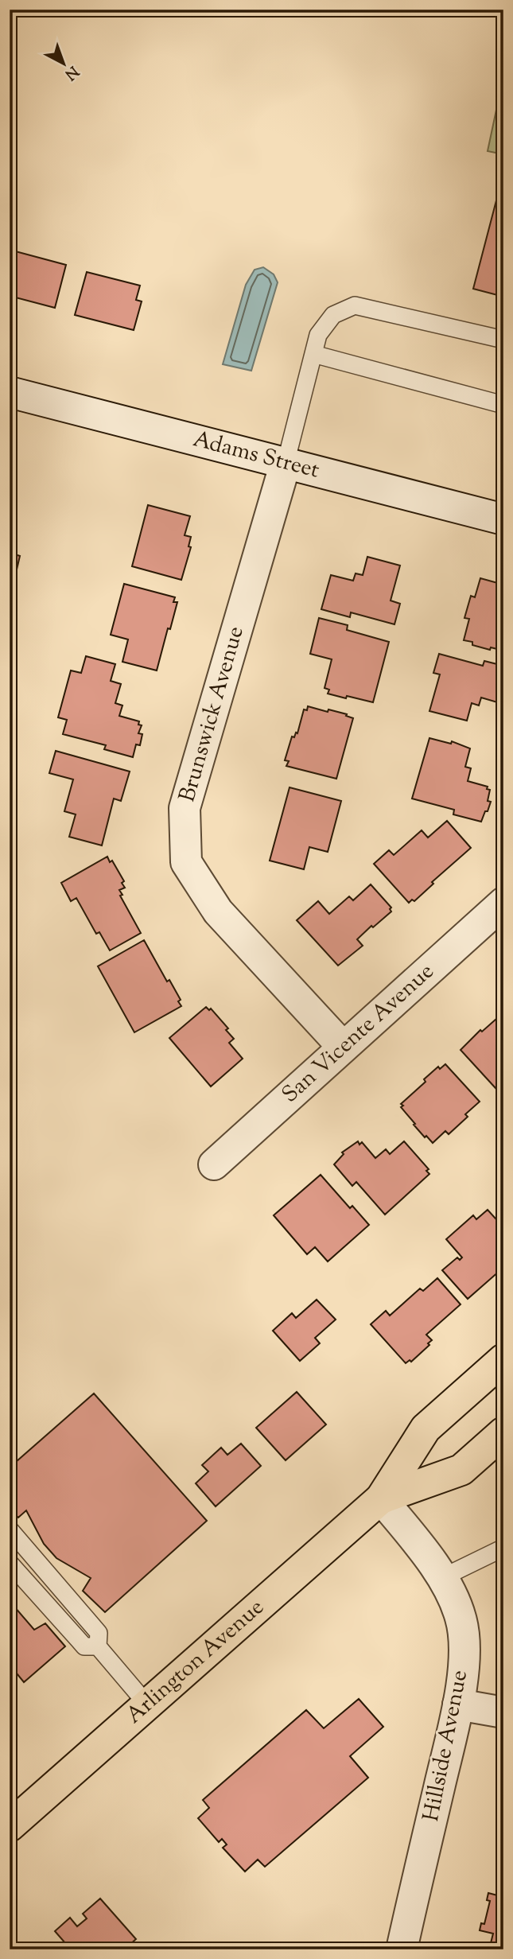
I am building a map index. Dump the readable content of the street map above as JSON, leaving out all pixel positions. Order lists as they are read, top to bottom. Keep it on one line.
{"streets":{"main road":["Arlington Avenue"],"street":["Adams Street","Brunswick Avenue","San Vicente Avenue","Hillside Avenue"]},"crossings":[["Adams Street","Brunswick Avenue"],["Brunswick Avenue","San Vicente Avenue"],["Arlington Avenue","Hillside Avenue"]],"north":"bottom right"}
